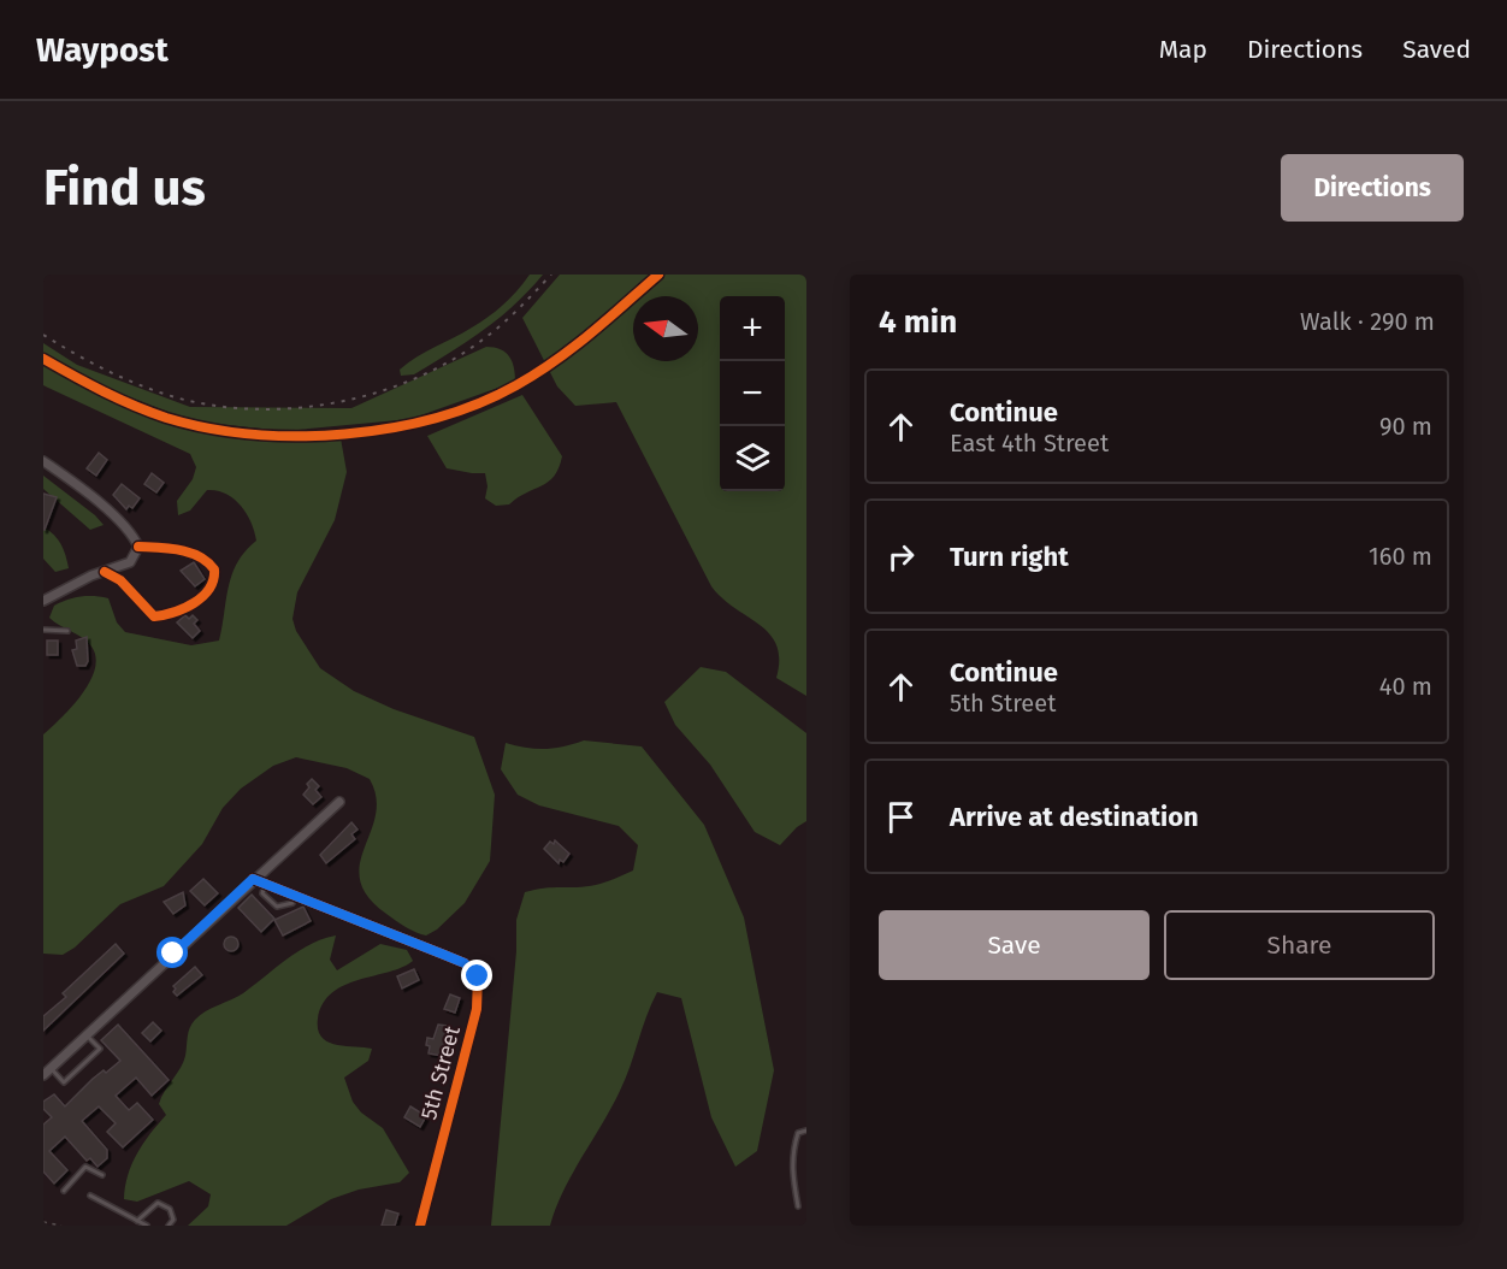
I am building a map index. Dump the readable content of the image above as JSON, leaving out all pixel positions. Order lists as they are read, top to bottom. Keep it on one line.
{"streets":{"street":["5th Street"]},"north":"left","page":{"header":"Waypost","nav":["Map","Directions","Saved"],"buttons":["Directions",["Save","Share"]],"title":"Find us","heading":["4 min","Walk · 290 m"],"map_buttons":["+","−"],"list":[["Continue","East 4th Street","90 m"],["Turn right","160 m"],["Continue","5th Street","40 m"],"Arrive at destination"]}}
